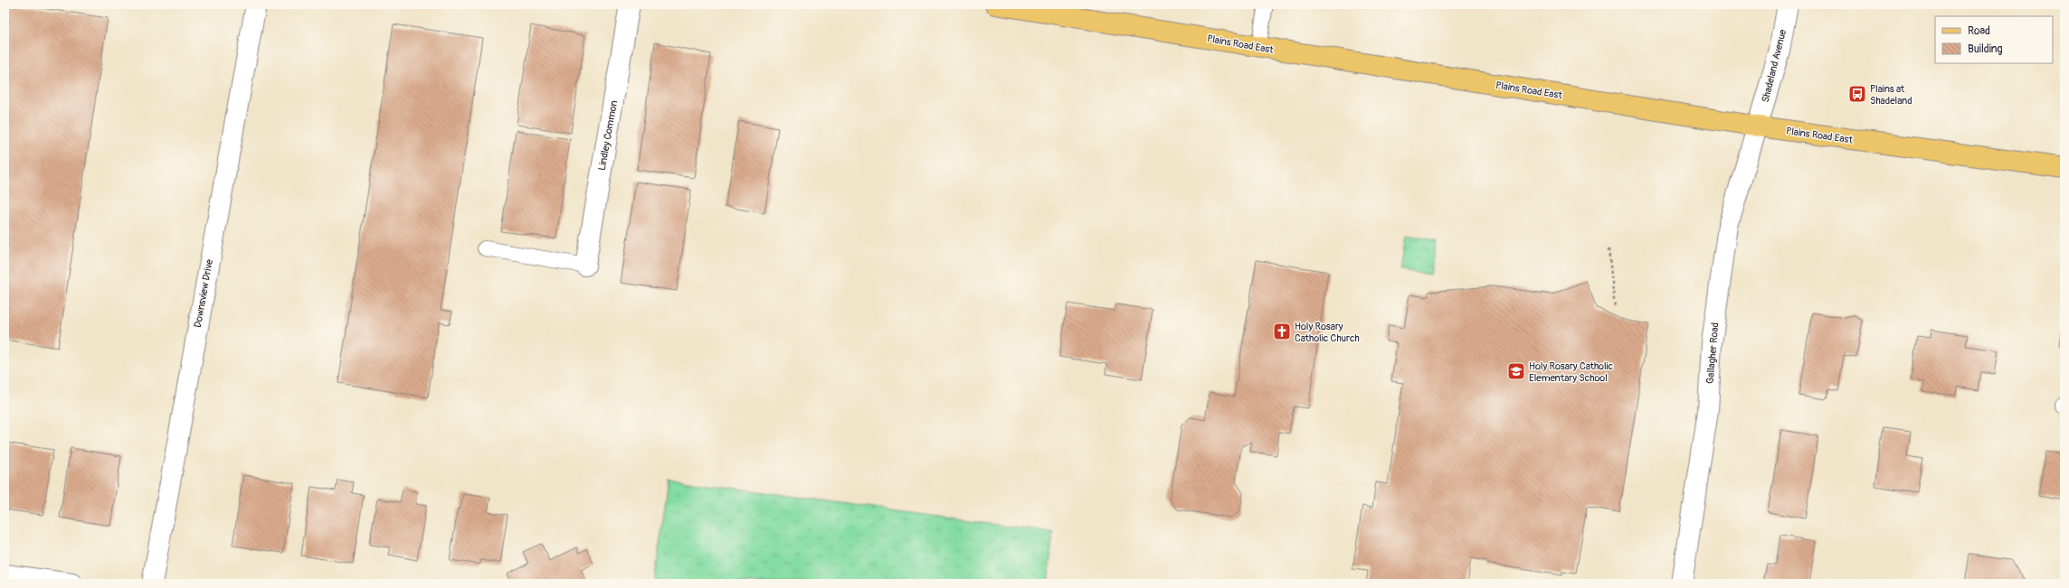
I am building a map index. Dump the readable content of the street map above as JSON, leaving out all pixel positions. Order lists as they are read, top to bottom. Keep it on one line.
{"streets":{"main road":["Plains Road East"],"street":["Shadeland Avenue","Lindley Common","Downsview Drive","Gallagher Road"]},"crossings":[["Plains Road East","Shadeland Avenue"],["Plains Road East","Gallagher Road"],["Shadeland Avenue","Gallagher Road"]],"places":{"bus stop":["Plains at Shadeland"],"church":["Holy Rosary Catholic Church"],"school or university":["Holy Rosary Catholic Elementary School"]},"legend":["Road","Building"]}
